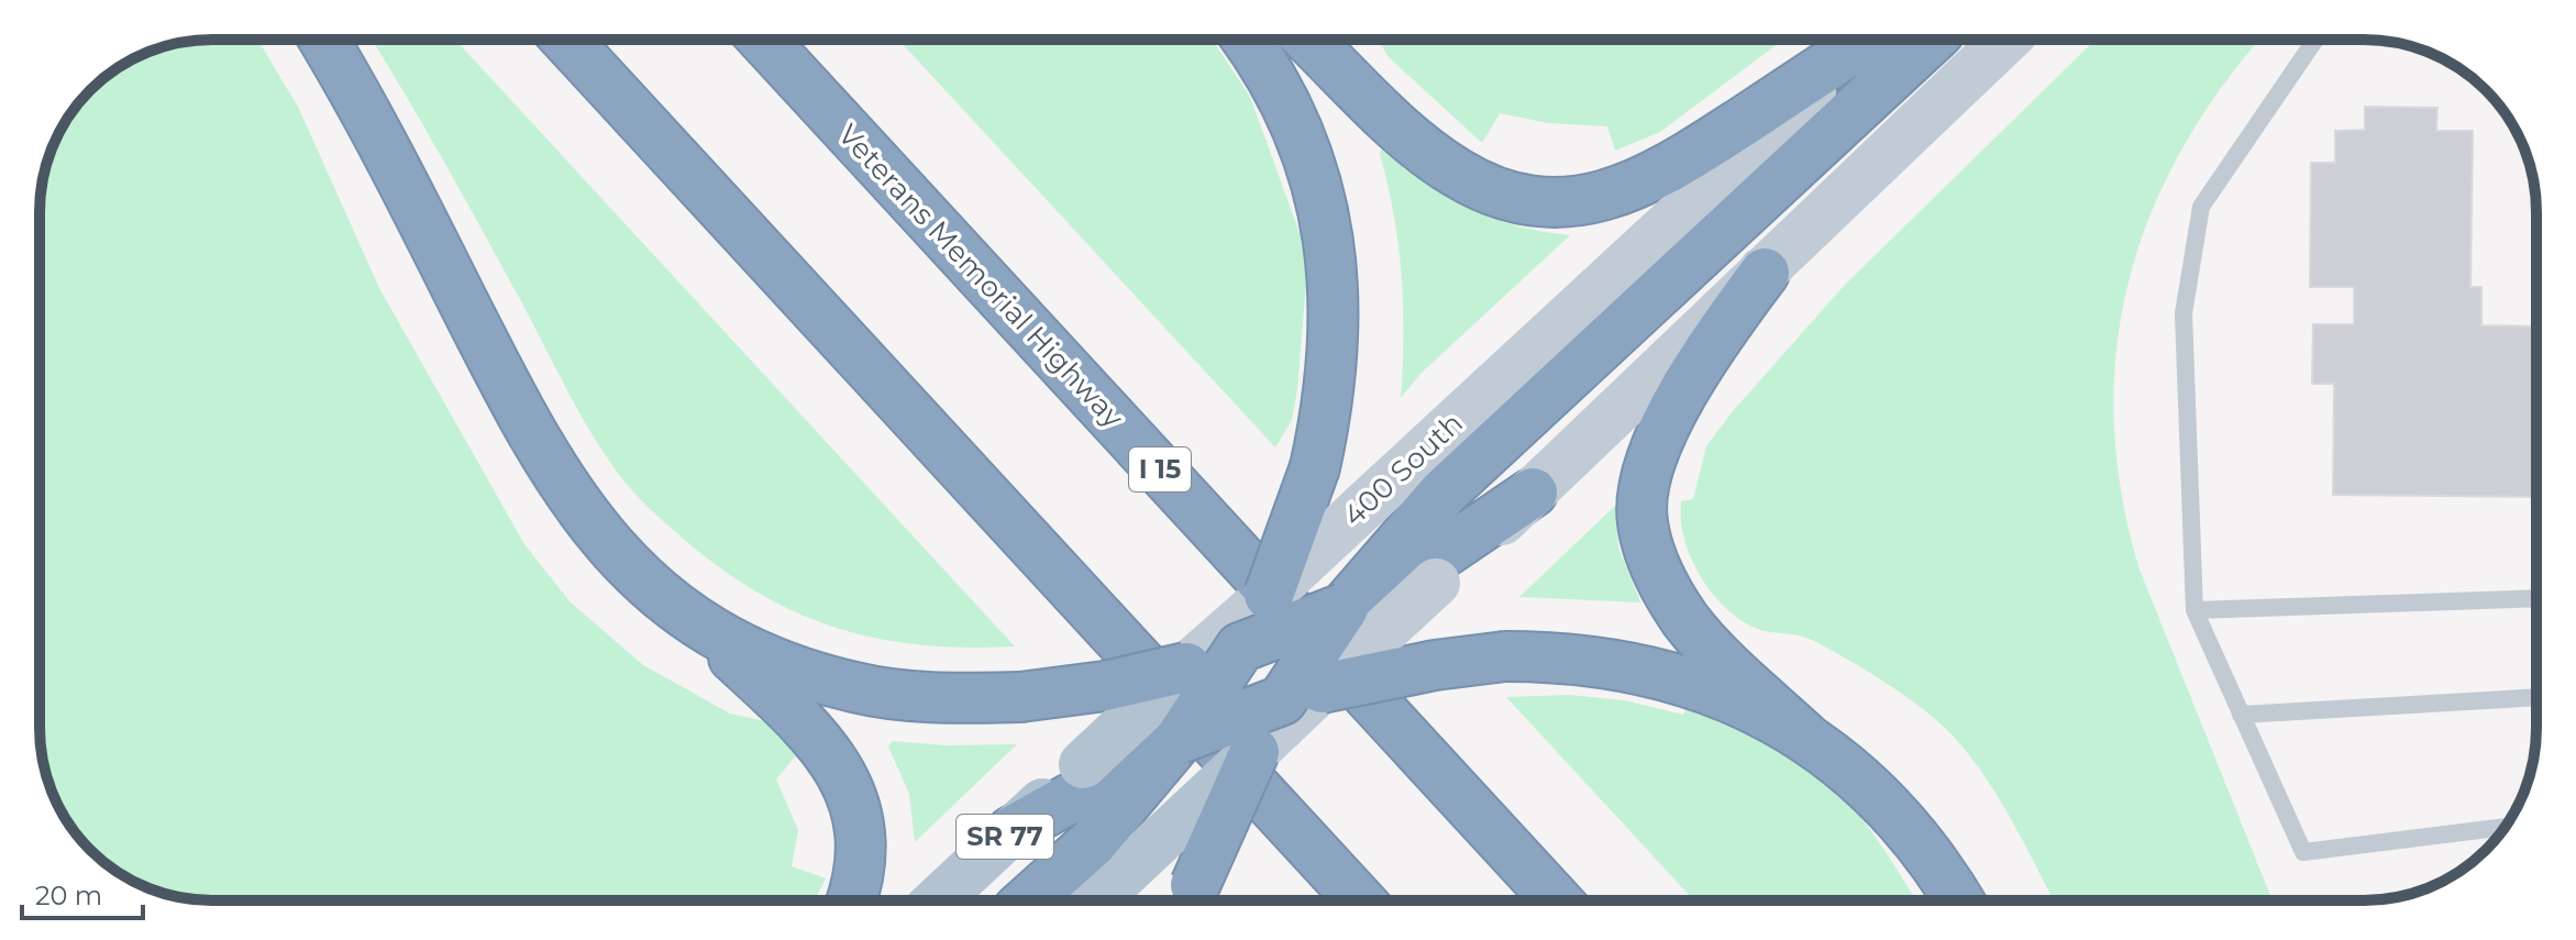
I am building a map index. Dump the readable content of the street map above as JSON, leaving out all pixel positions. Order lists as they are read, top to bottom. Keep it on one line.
{"streets":{"highway":["Veterans Memorial Highway","I 15"],"main road":["400 South","SR 77"]},"scale_bar":"20 m"}
